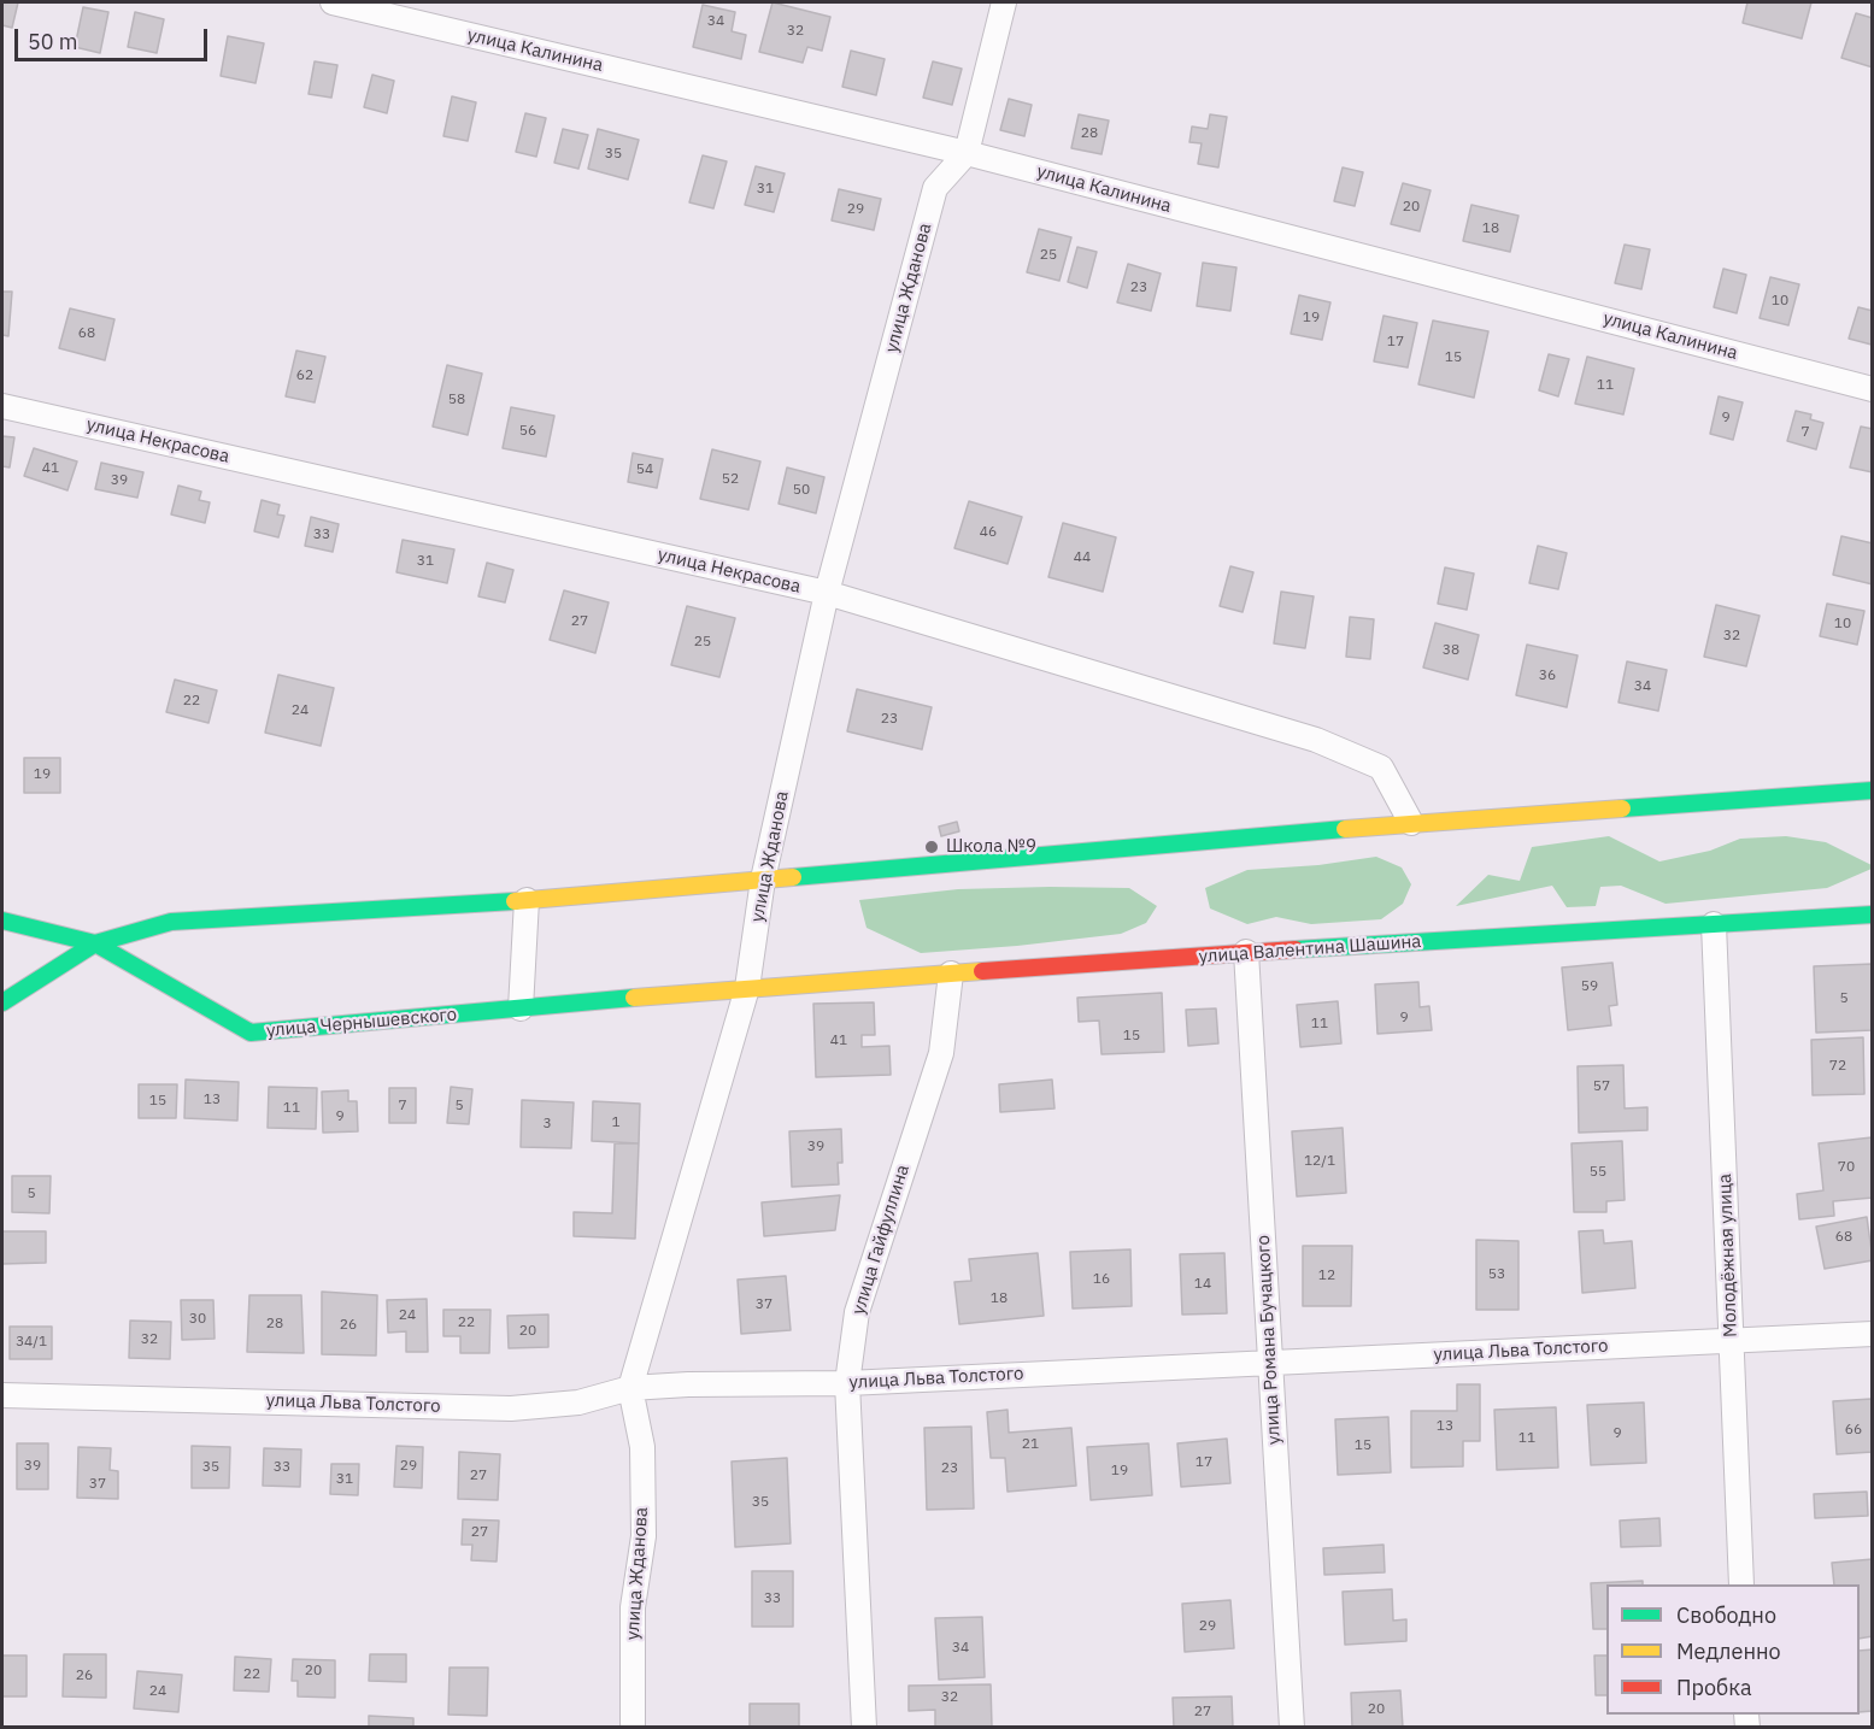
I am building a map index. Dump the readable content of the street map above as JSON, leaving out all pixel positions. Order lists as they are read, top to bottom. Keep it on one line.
{"streets":{"street":["улица Калинина","улица Жданова","улица Некрасова","улица Валентина Шашина","улица Чернышевского","улица Гайфуллина","Молодёжная улица","улица Романа Бучацкого","улица Льва Толстого"]},"crossings":[["улица Калинина","улица Жданова"],["улица Жданова","улица Некрасова"],["улица Жданова","улица Валентина Шашина"],["улица Жданова","улица Чернышевского"],["улица Жданова","улица Льва Толстого"],["улица Валентина Шашина","улица Чернышевского"],["улица Валентина Шашина","улица Гайфуллина"],["улица Валентина Шашина","Молодёжная улица"],["улица Валентина Шашина","улица Романа Бучацкого"],["улица Гайфуллина","улица Льва Толстого"],["Молодёжная улица","улица Льва Толстого"],["улица Романа Бучацкого","улица Льва Толстого"]],"places":["Школа №9"],"house_numbers":["34","32","28","35","31","20","29","18","25","23","10","19","68","17","15","62","11","58","9","56","7","41","54","52","39","50","46","33","44","31","27","10","32","25","38","36","34","22","24","23","19","59","5","9","11","15","41","72","57","13","15","7","5","11","9","1","3","39","12/1","70","55","5","68","53","12","16","14","18","37","24","30","22","28","26","20","32","34/1","13","66","9","11","21","15","17","39","29","35","33","23","19","27","31","37","35","27","33","29","34","20","22","26","24","32","20","27"],"legend":["Свободно","Медленно","Пробка"],"scale_bar":"50 m"}
